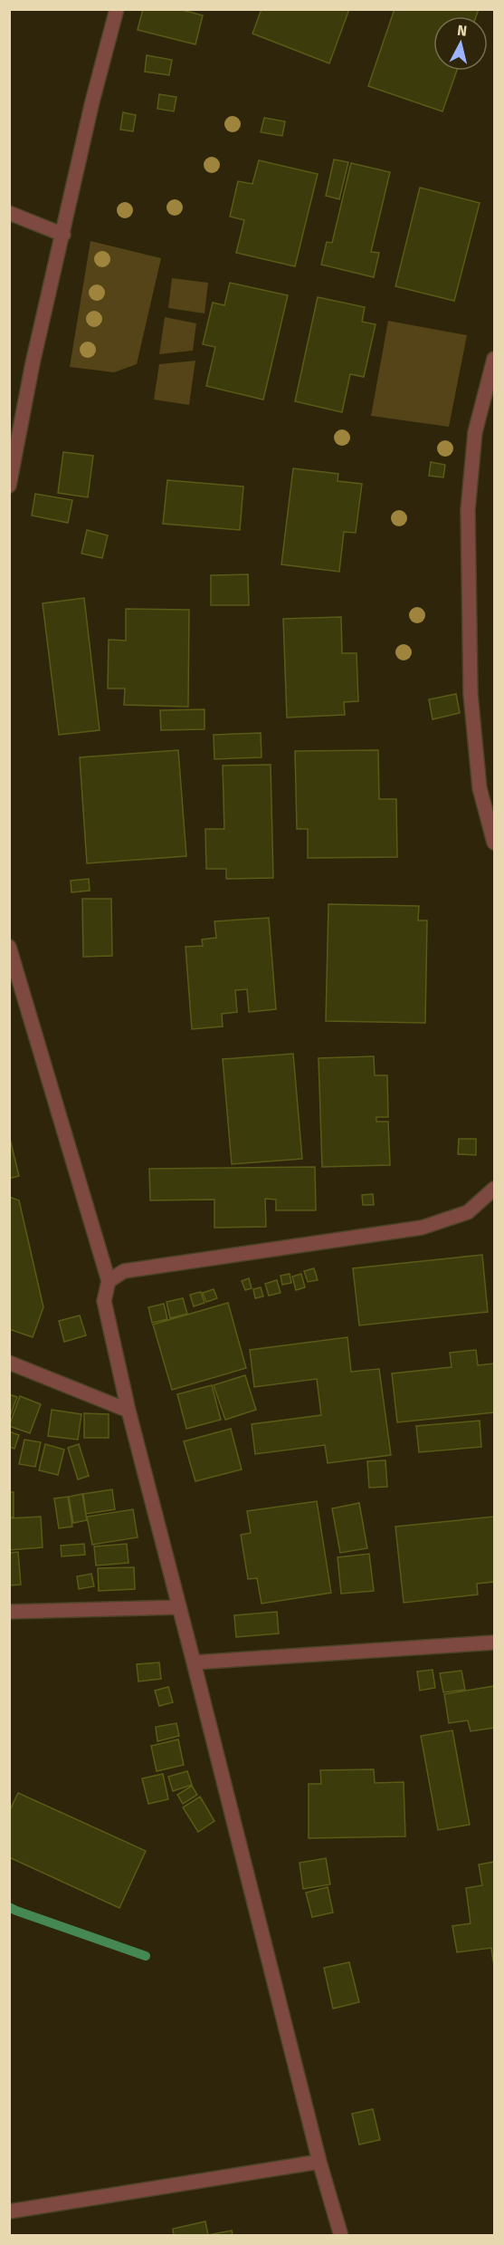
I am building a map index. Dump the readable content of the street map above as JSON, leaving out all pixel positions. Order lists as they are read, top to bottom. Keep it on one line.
{"north":"top"}
